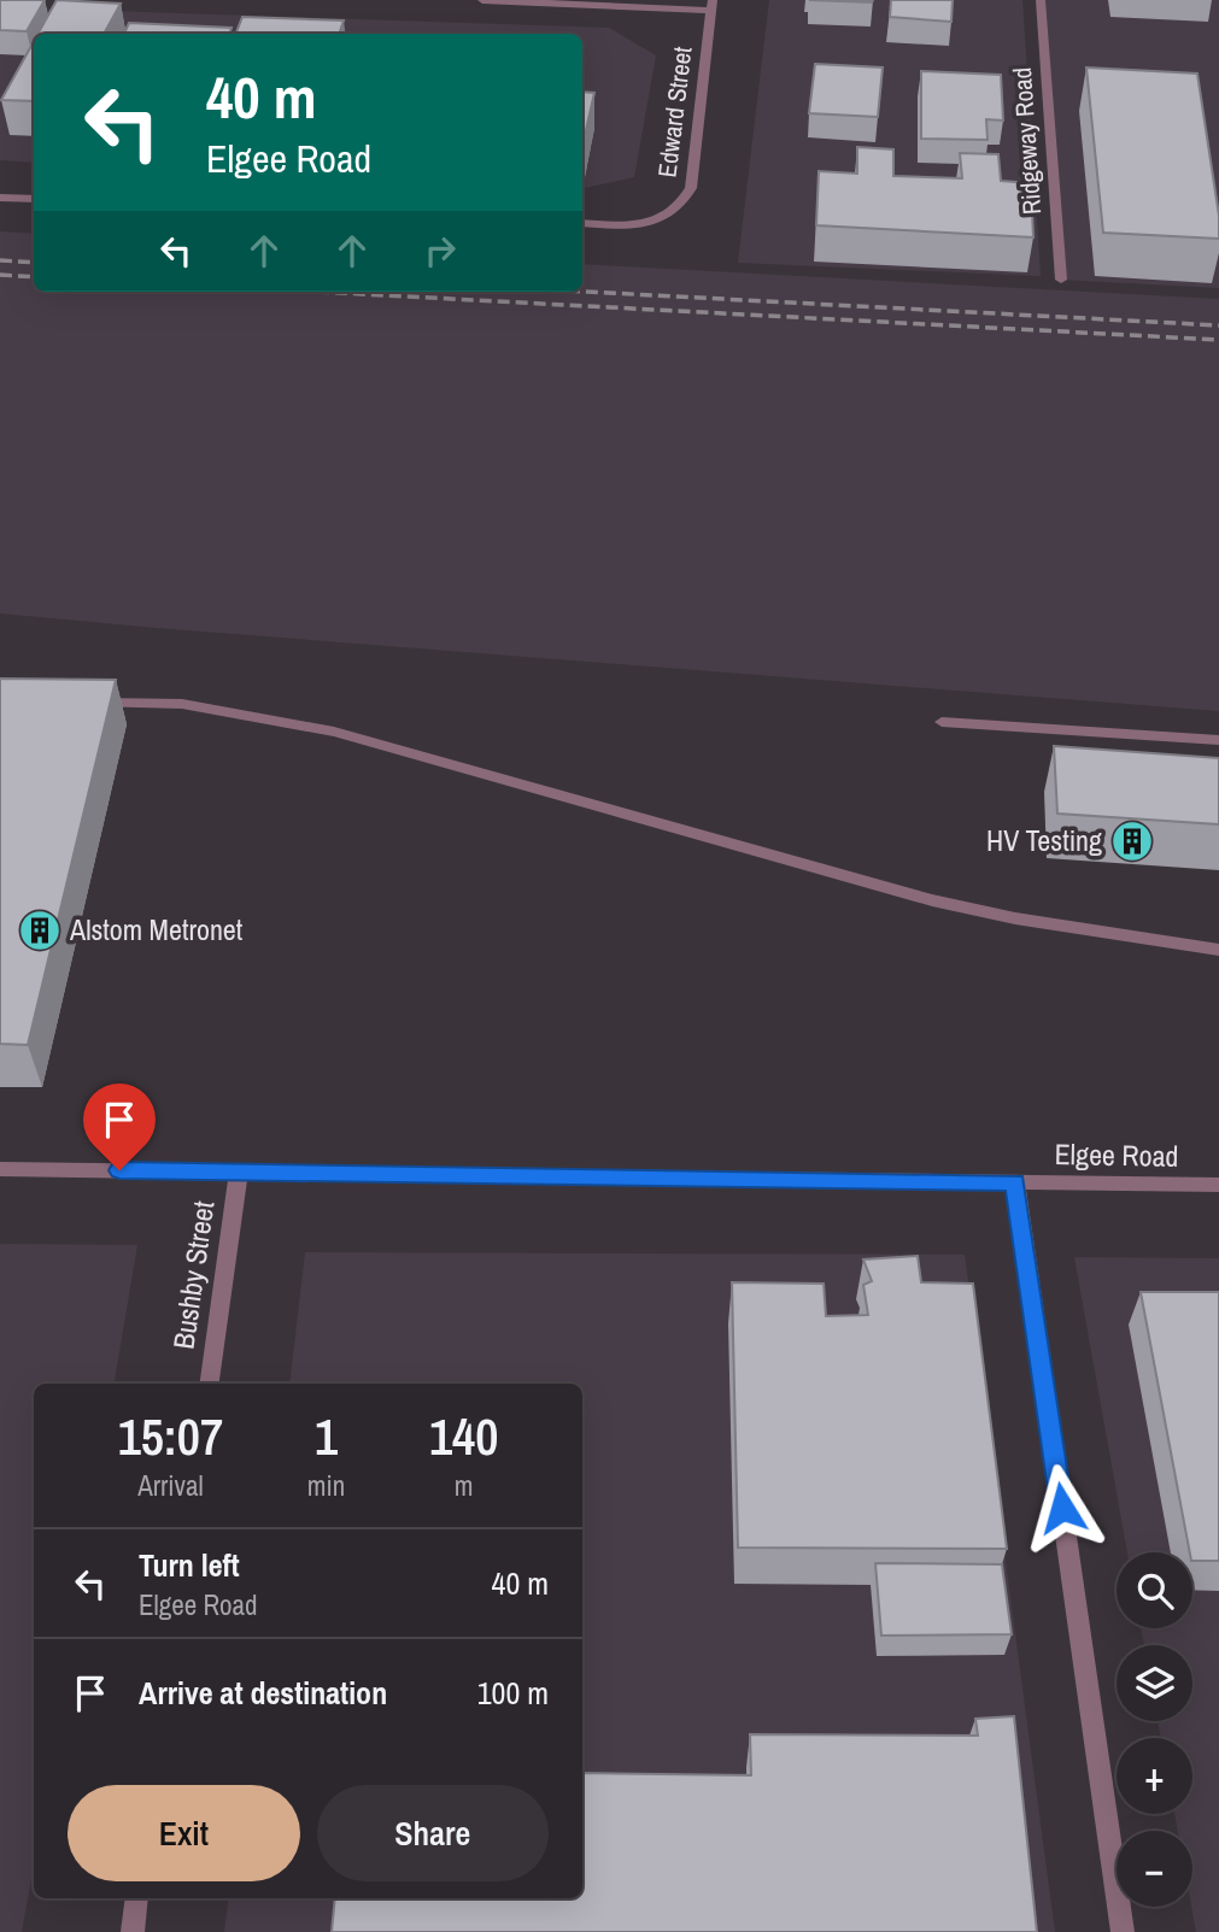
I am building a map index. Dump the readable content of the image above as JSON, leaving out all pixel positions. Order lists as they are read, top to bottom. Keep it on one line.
{"streets":{"street":["Edward Street","Ridgeway Road","Elgee Road","Bushby Street"]},"crossings":[["Elgee Road","Bushby Street"]],"places":{"building":["HV Testing","Alstom Metronet"]},"page":{"turn":["40 m","Elgee Road"],"eta":["15:07","Arrival","1","min","140","m"],"list":[{"name":"Turn left","note":"Elgee Road","value":"40 m"},{"name":"Arrive at destination","value":"100 m"}],"map_buttons":["+","−"],"buttons":["Exit","Share"]}}
